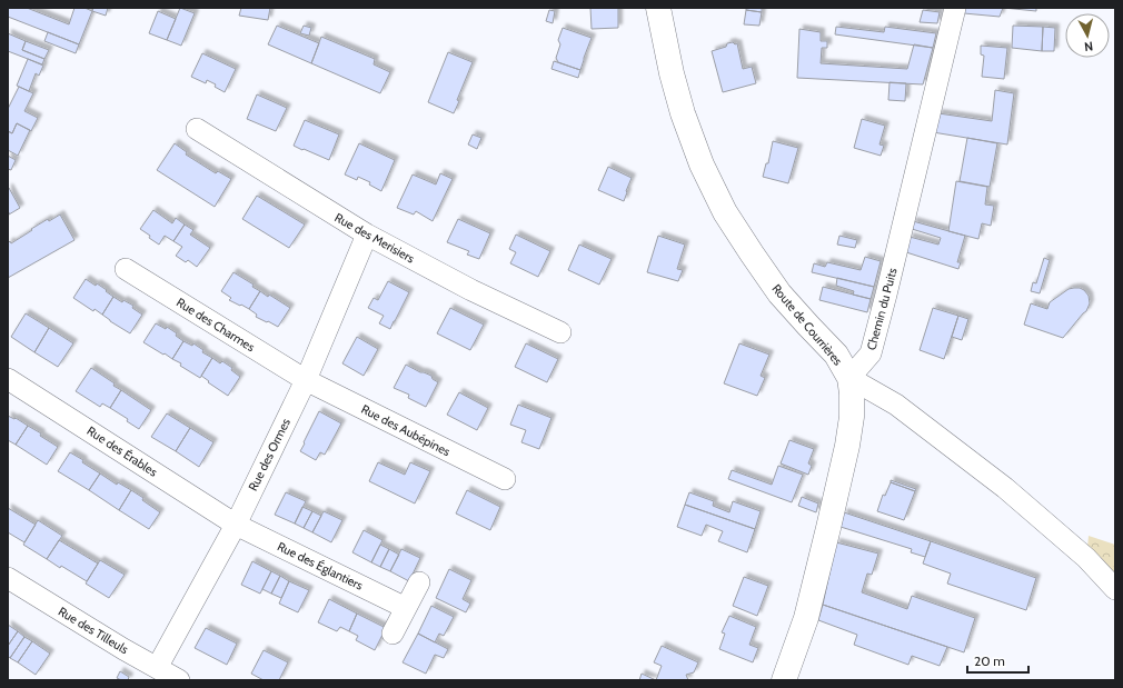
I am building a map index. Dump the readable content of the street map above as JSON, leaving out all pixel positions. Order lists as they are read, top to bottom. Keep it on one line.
{"streets":{"street":["Rue des Merisiers","Chemin du Puits","Rue des Charmes","Route de Courrières","Rue des Aubépines","Rue des Érables","Rue des Ormes","Rue des Églantiers","Rue des Tilleuls"]},"crossings":[["Rue des Merisiers","Rue des Ormes"],["Chemin du Puits","Route de Courrières"],["Rue des Charmes","Rue des Aubépines"],["Rue des Charmes","Rue des Ormes"],["Rue des Aubépines","Rue des Ormes"],["Rue des Érables","Rue des Ormes"],["Rue des Érables","Rue des Églantiers"],["Rue des Ormes","Rue des Églantiers"],["Rue des Ormes","Rue des Tilleuls"]],"scale_bar":"20 m","north":"bottom"}
